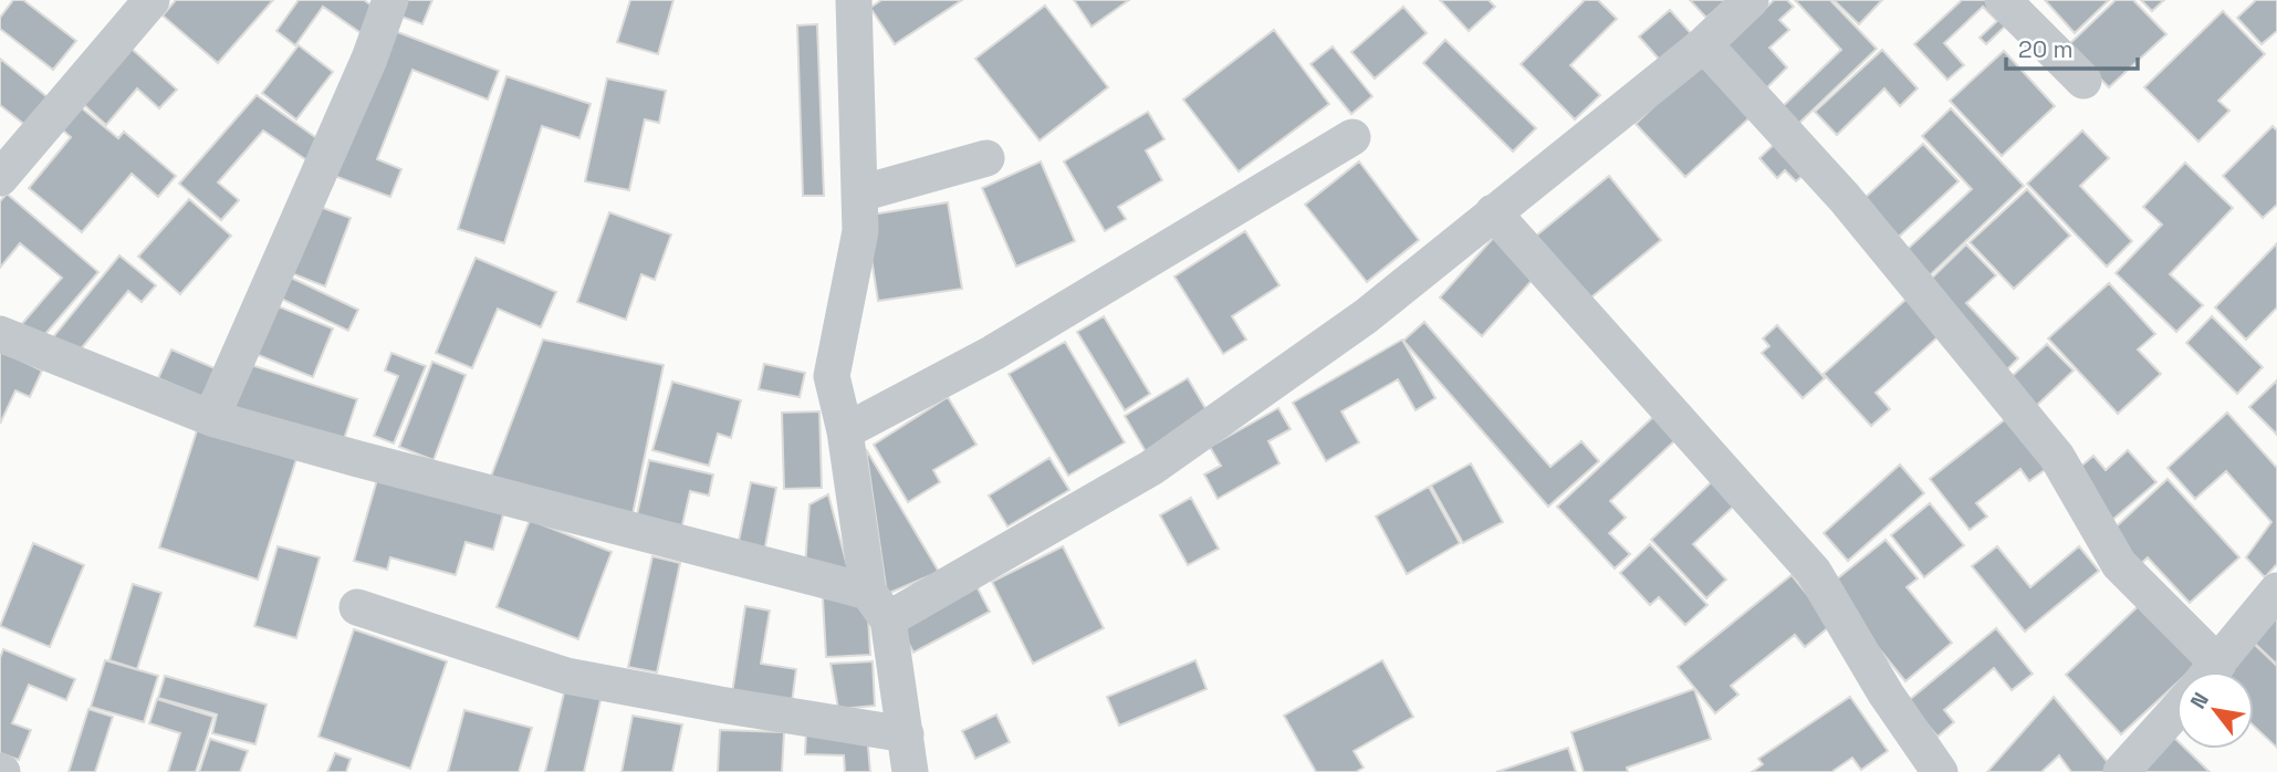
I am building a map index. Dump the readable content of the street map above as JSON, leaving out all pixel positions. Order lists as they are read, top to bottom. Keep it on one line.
{"scale_bar":"20 m","north":"top left"}
